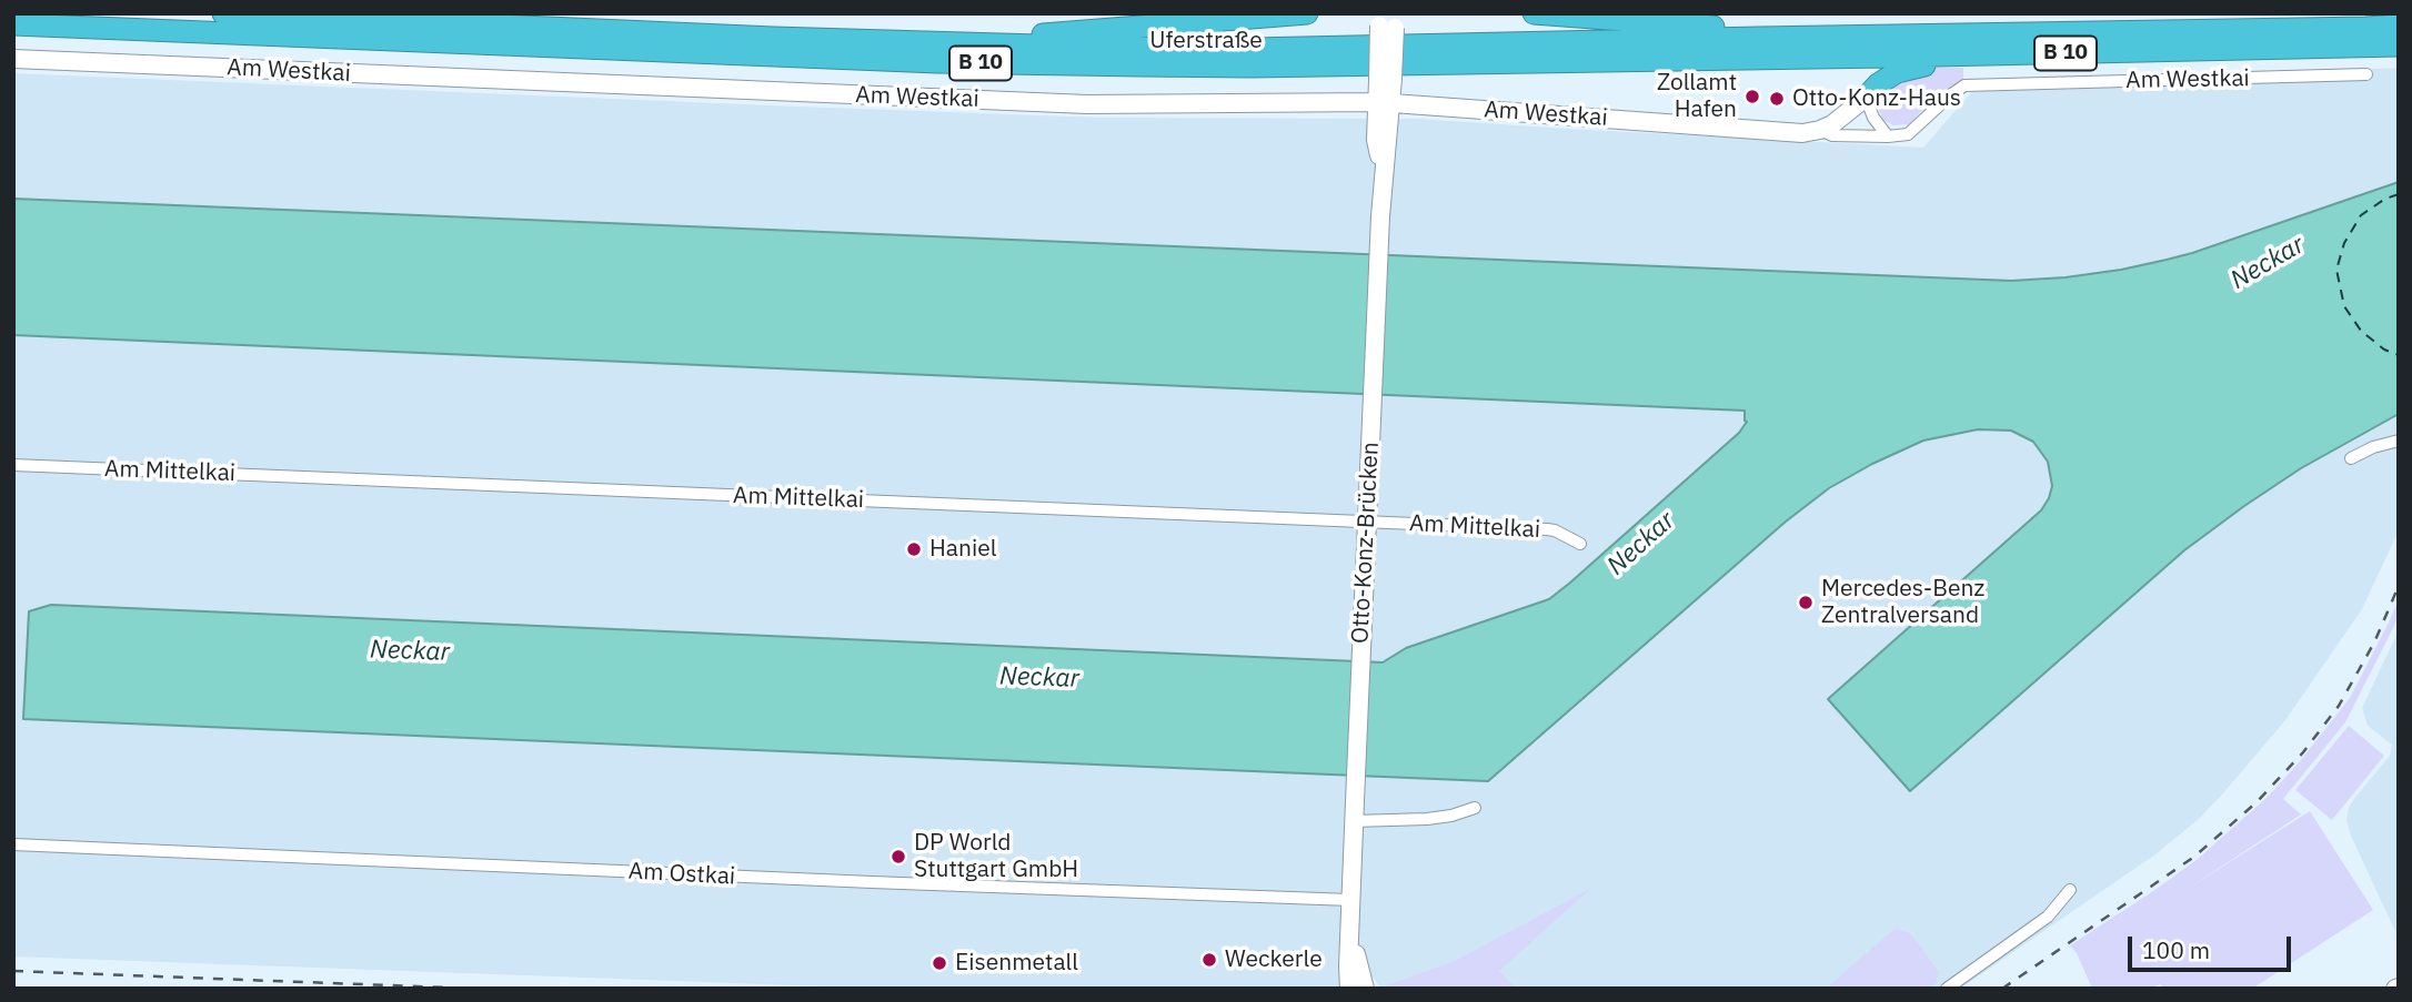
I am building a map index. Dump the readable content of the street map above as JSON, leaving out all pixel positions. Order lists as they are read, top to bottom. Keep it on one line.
{"streets":{"highway":["Uferstraße","B 10"],"main road":["Am Westkai","Otto-Konz-Brücken"],"street":["Am Mittelkai","Am Ostkai"]},"crossings":[["Uferstraße","B 10"],["Am Westkai","Otto-Konz-Brücken"],["Am Mittelkai","Otto-Konz-Brücken"],["Otto-Konz-Brücken","Am Ostkai"]],"water":["Neckar"],"places":["Zollamt Hafen","Otto-Konz-Haus","Haniel","Mercedes-Benz Zentralversand","DP World Stuttgart GmbH","Weckerle","Eisenmetall"],"scale_bar":"100 m"}
